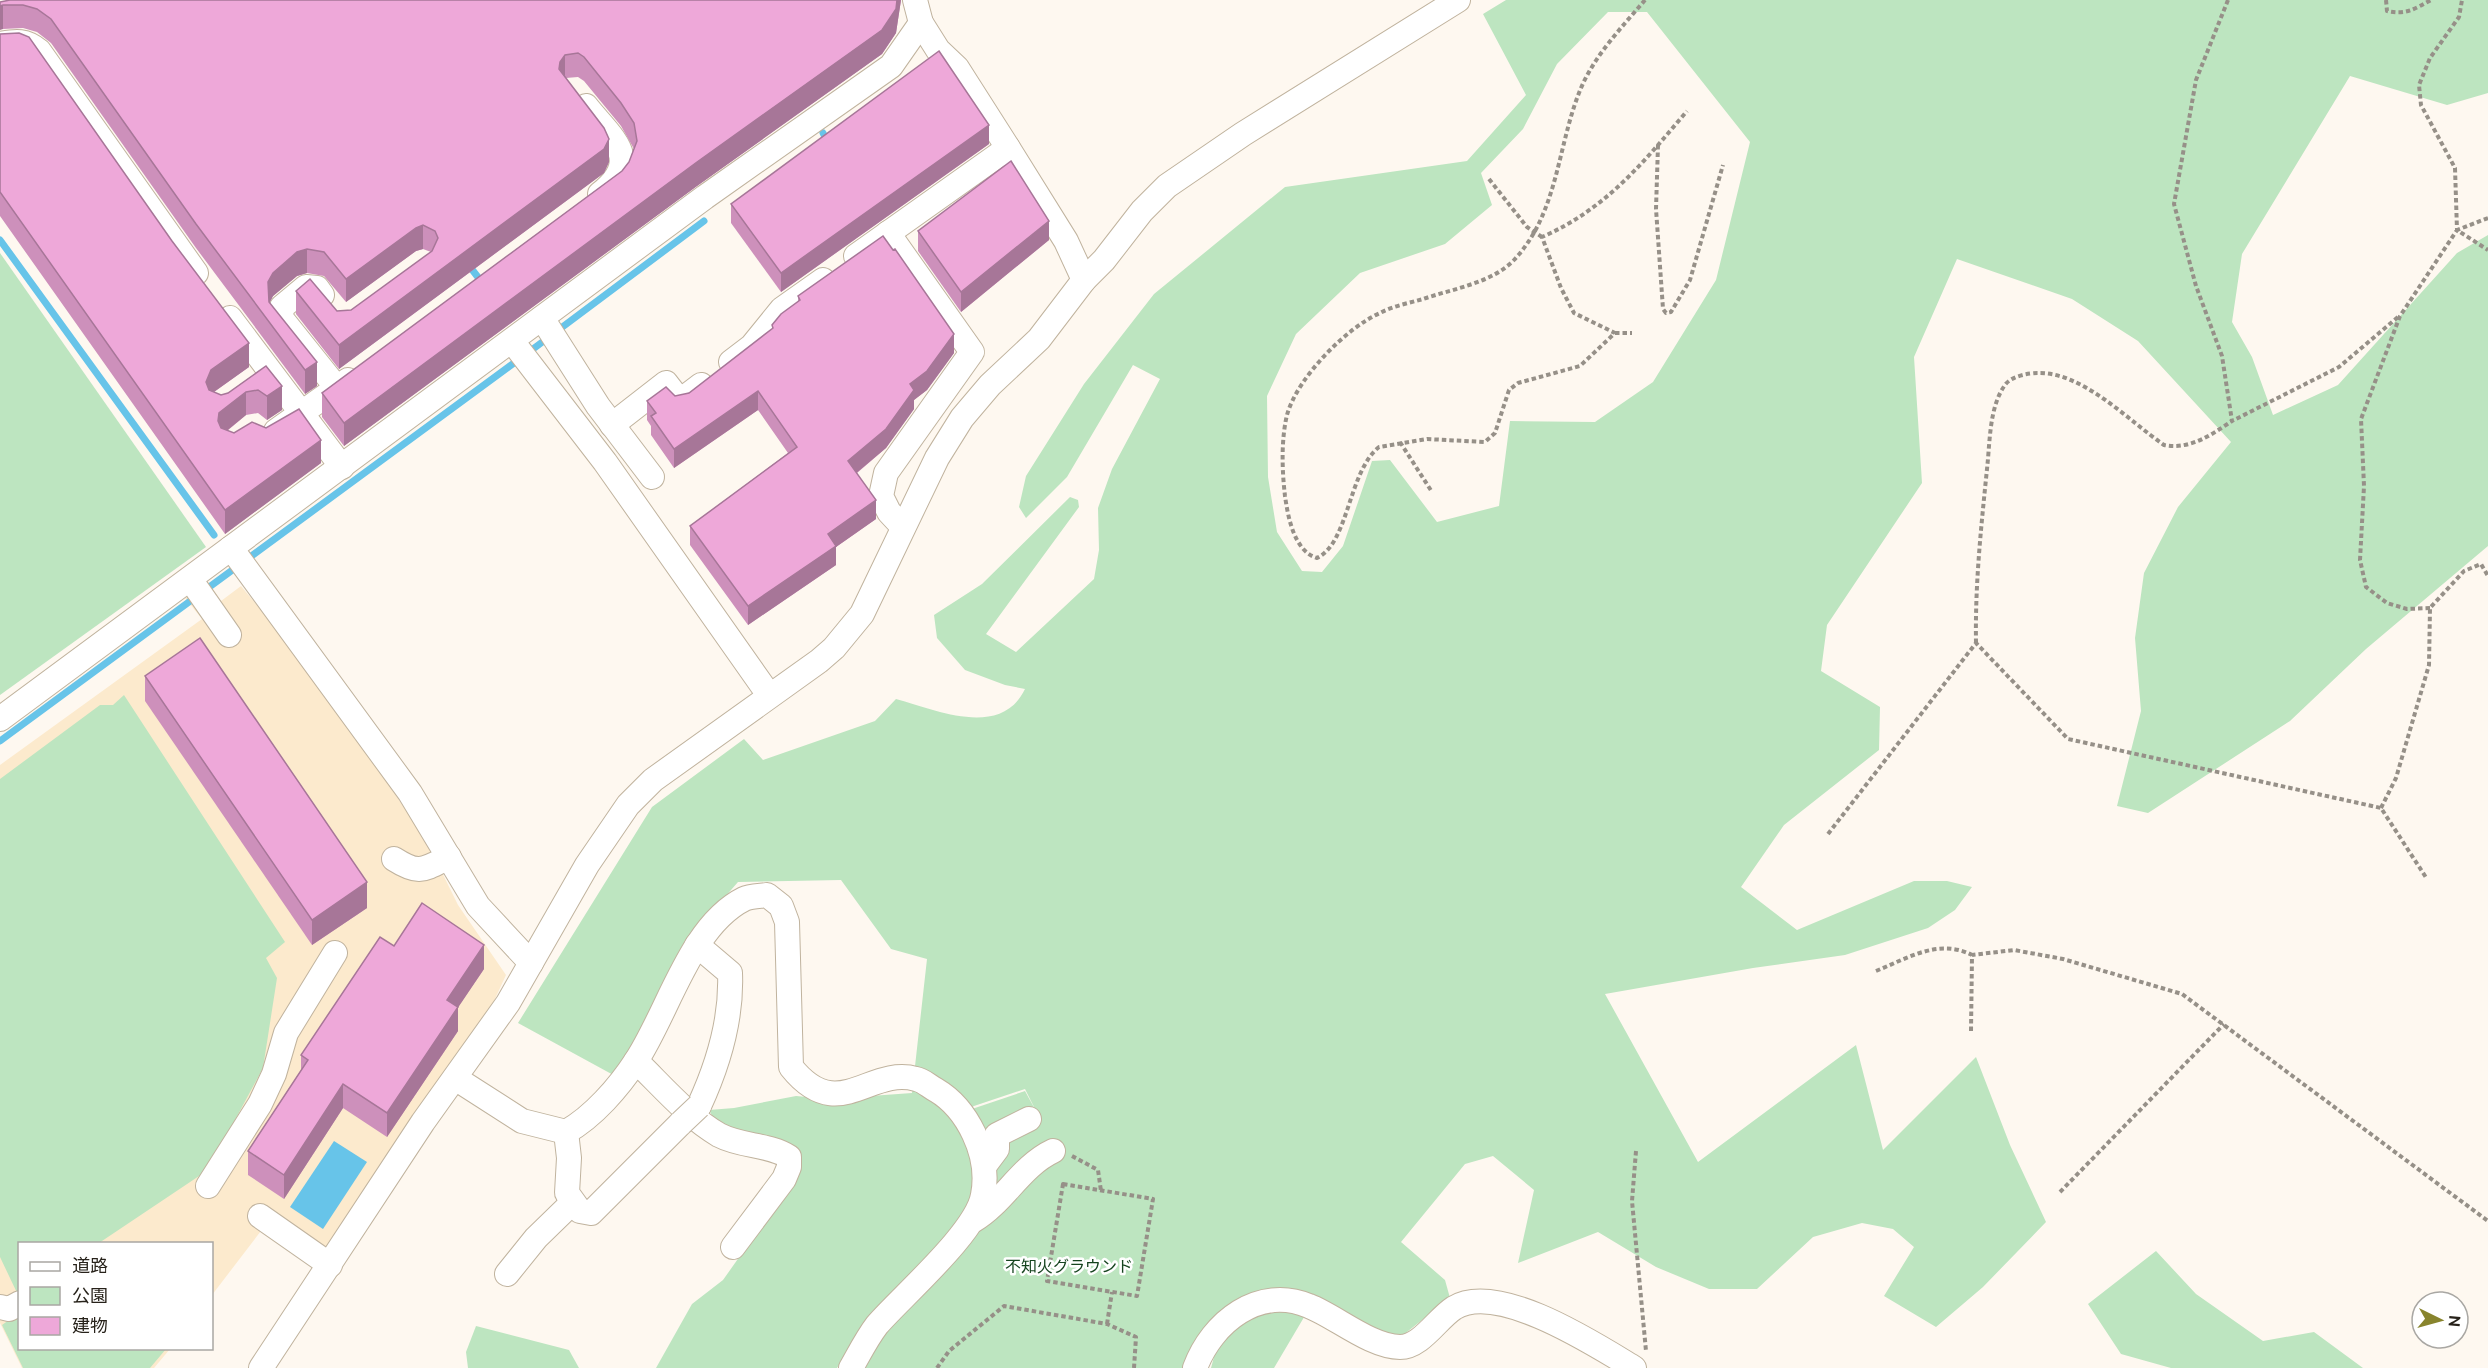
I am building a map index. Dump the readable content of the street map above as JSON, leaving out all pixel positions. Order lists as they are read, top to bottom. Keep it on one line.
{"parks":["不知火グラウンド"],"legend":["道路","公園","建物"],"north":"right"}
